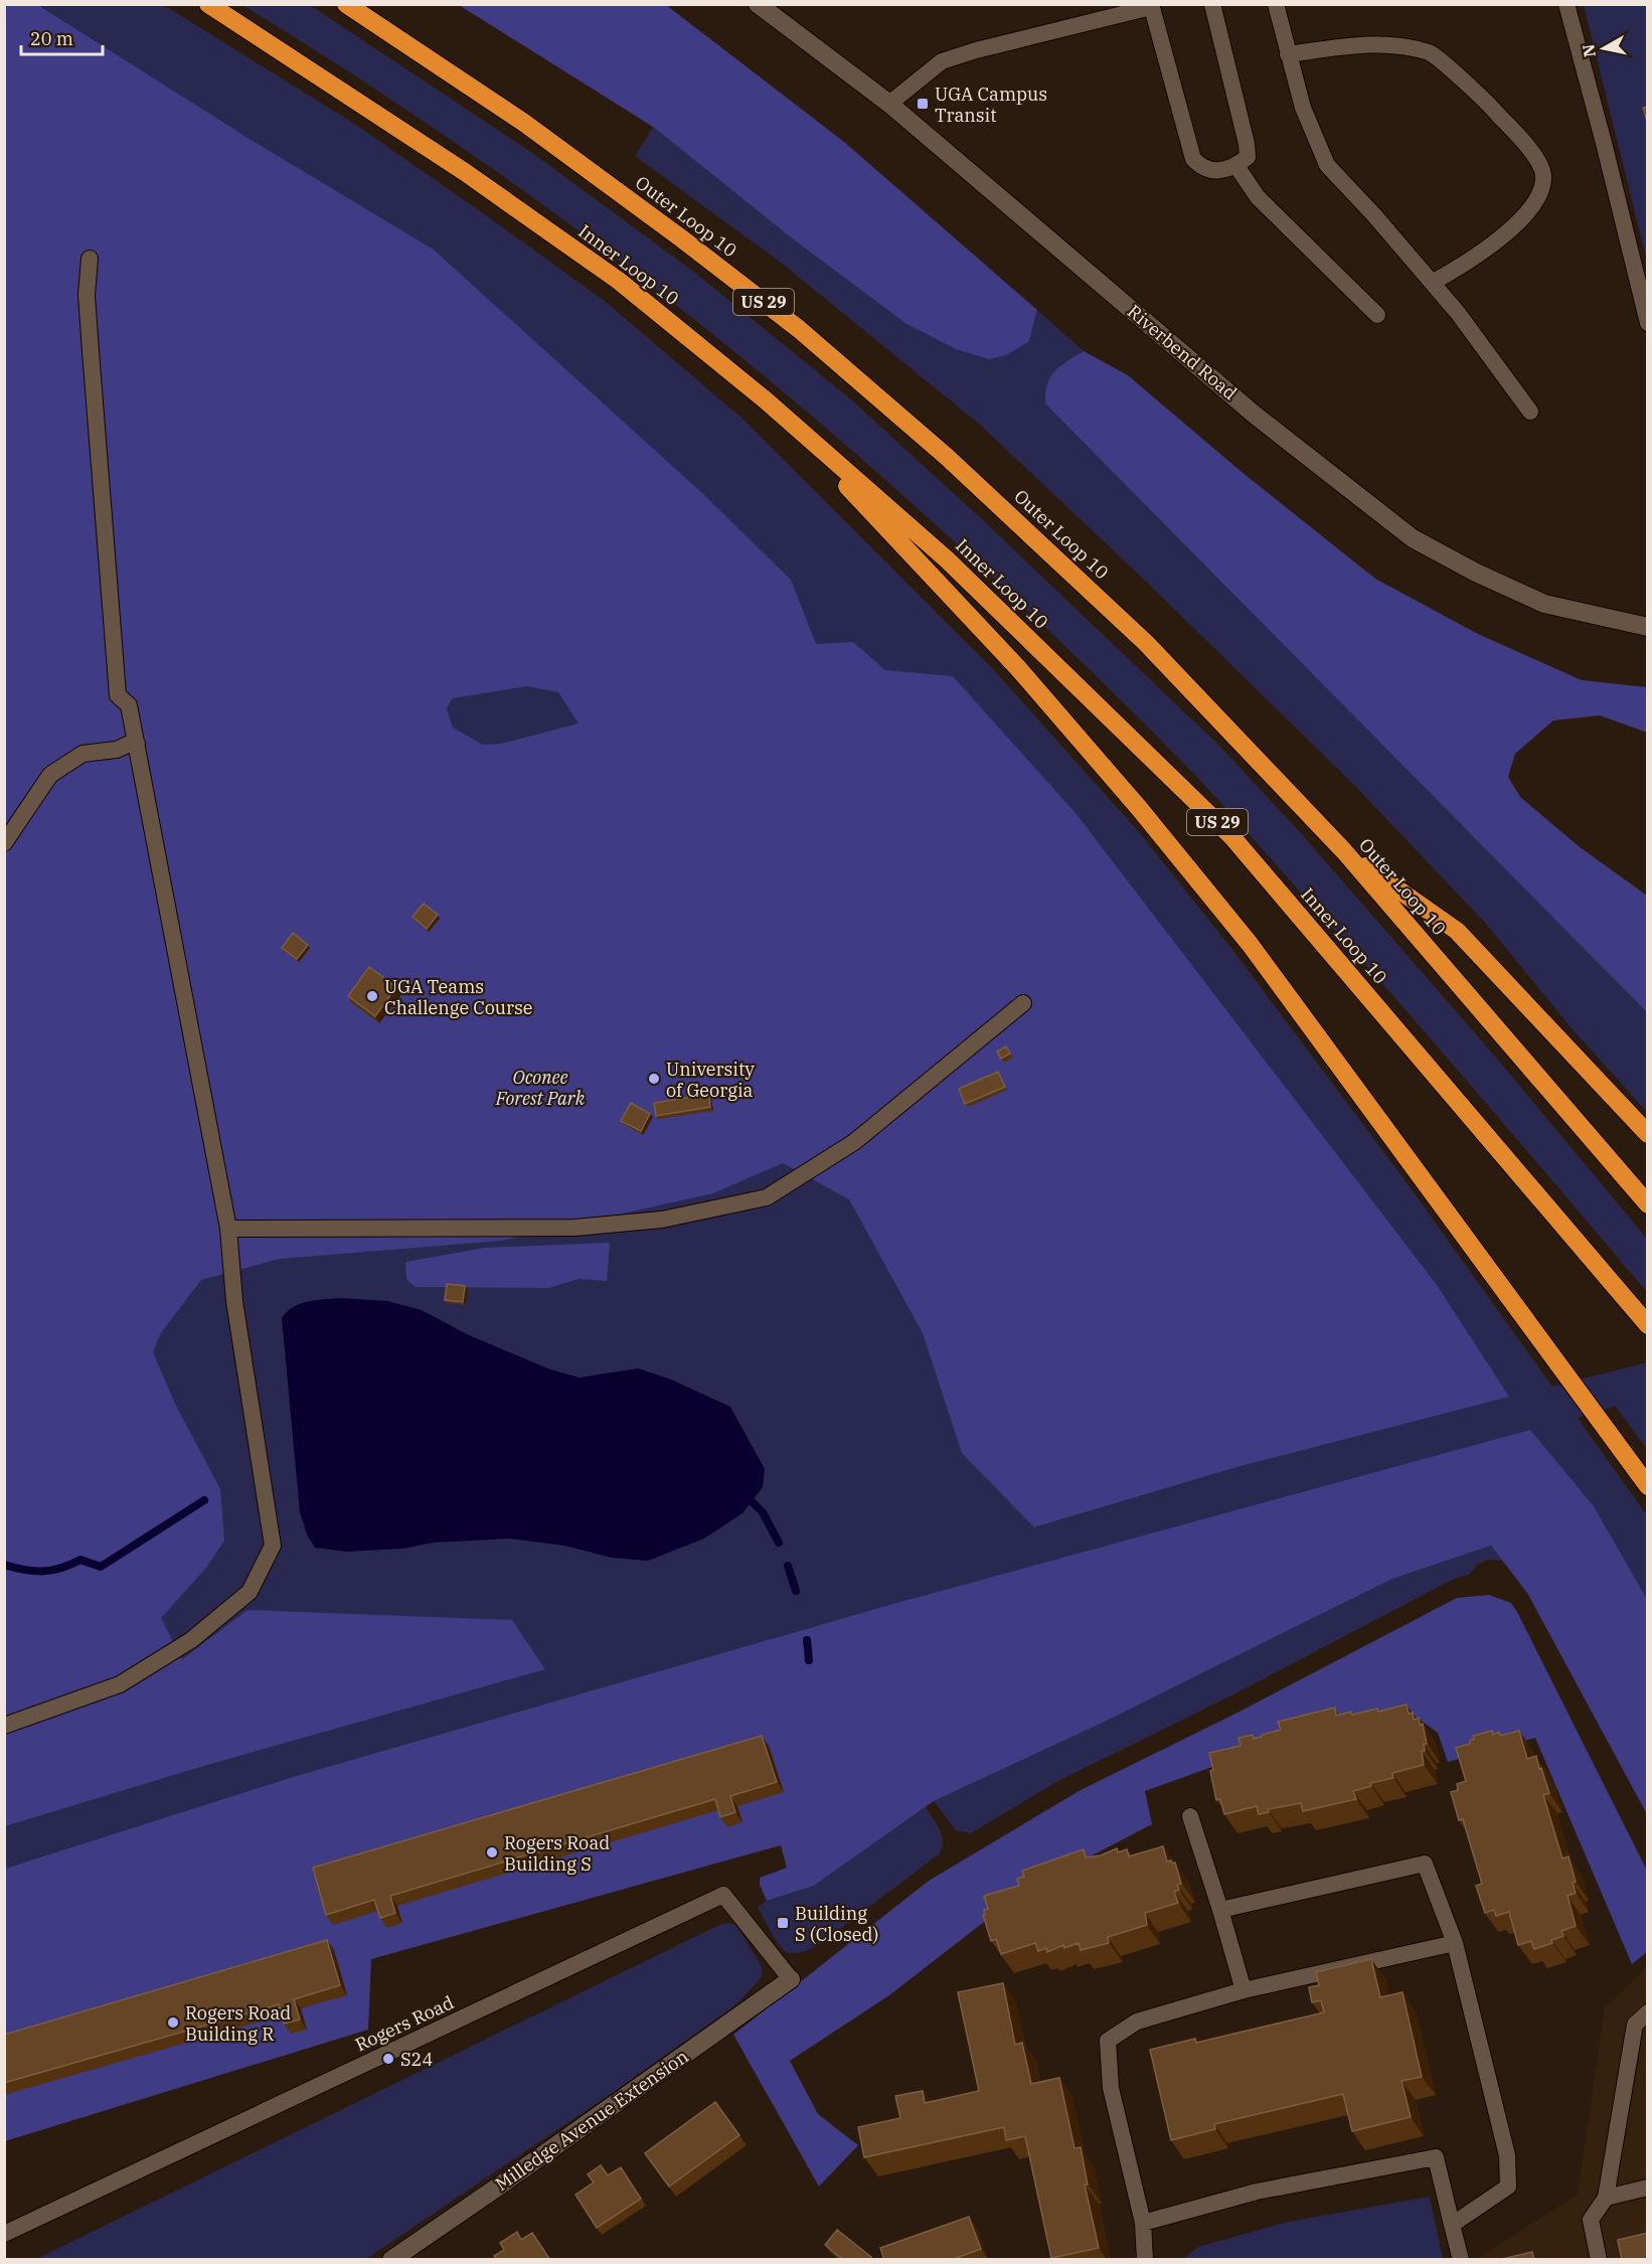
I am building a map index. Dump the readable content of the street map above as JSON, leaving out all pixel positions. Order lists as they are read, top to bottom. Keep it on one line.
{"streets":{"highway":["Outer Loop 10","Inner Loop 10","US 29"],"street":["Riverbend Road","Milledge Avenue Extension"],"lane":["Rogers Road"]},"crossings":[["Rogers Road","Milledge Avenue Extension"]],"parks":["Oconee Forest Park"],"places":{"transit":["UGA Campus Transit","Building S (Closed)"],"other":["UGA Teams Challenge Course","University of Georgia","Rogers Road Building S","Rogers Road Building R","S24"]},"scale_bar":"20 m","north":"left"}
